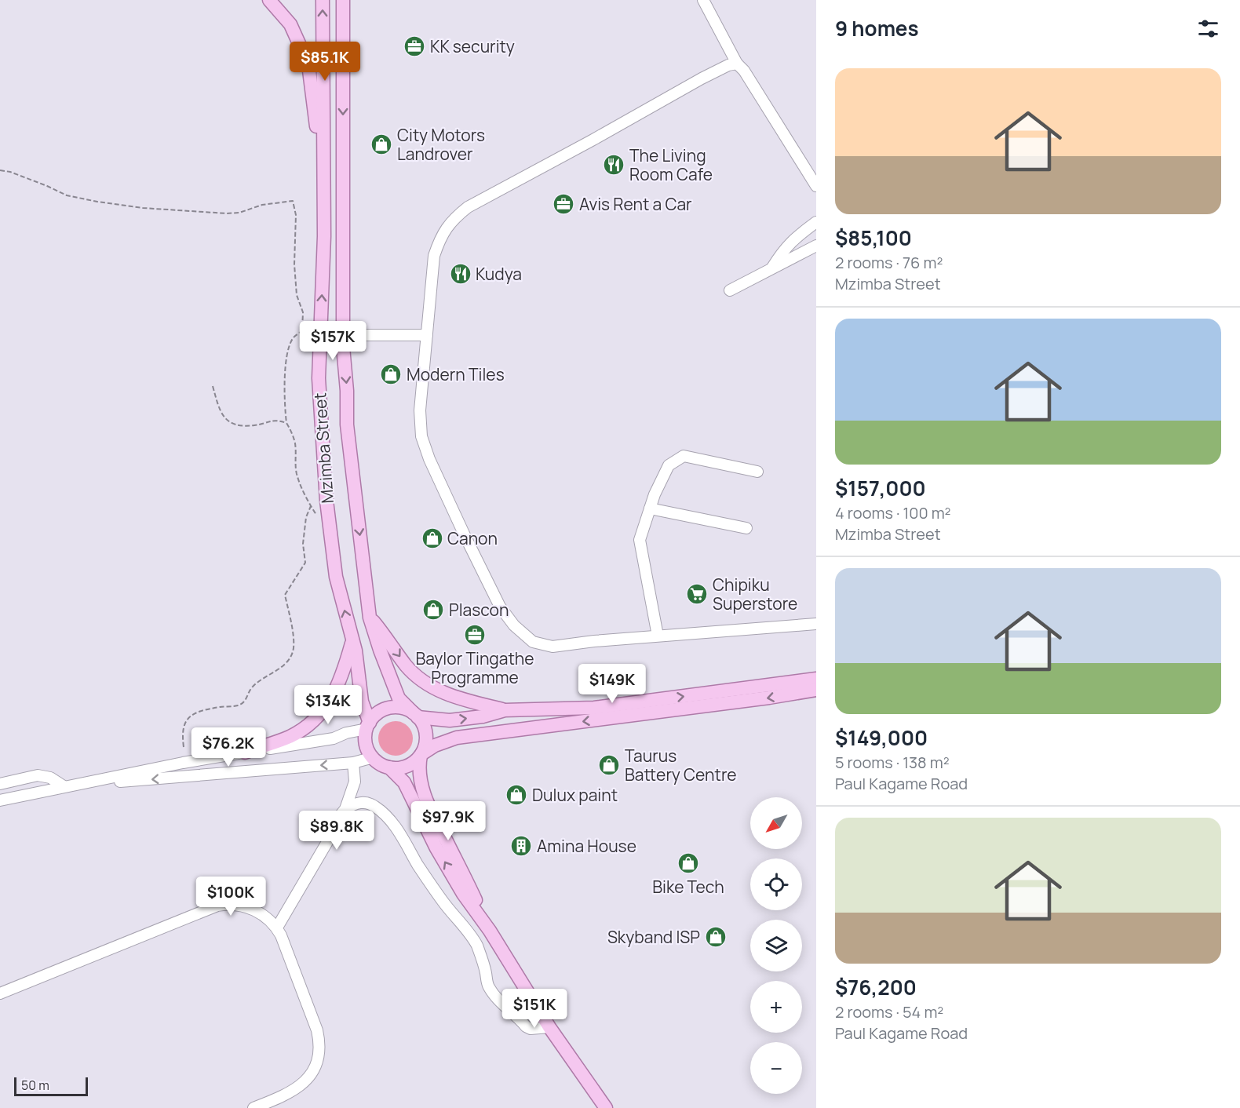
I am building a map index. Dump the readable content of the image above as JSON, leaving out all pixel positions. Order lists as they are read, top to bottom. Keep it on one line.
{"streets":{"main road":["Mzimba Street"]},"places":{"office":["KK security","Avis Rent a Car","Baylor Tingathe Programme"],"shop":["City Motors Landrover","Modern Tiles","Canon","Plascon","Taurus Battery Centre","Dulux paint","Bike Tech","Skyband ISP"],"restaurant":["The Living Room Cafe","Kudya"],"supermarket":["Chipiku Superstore"],"building":["Amina House"]},"scale_bar":"50 m","north":"bottom left","page":{"heading":"9 homes","price":["$85.1K","$157K","$149K","$134K","$76.2K","$97.9K","$89.8K","$100K","$151K"],"list":[{"name":"$85,100","note":"2 rooms · 76 m² · Mzimba Street"},{"name":"$157,000","note":"4 rooms · 100 m² · Mzimba Street"},{"name":"$149,000","note":"5 rooms · 138 m² · Paul Kagame Road"},{"name":"$76,200","note":"2 rooms · 54 m² · Paul Kagame Road"}],"map_buttons":["+","−"],"scale":"50 m"}}
